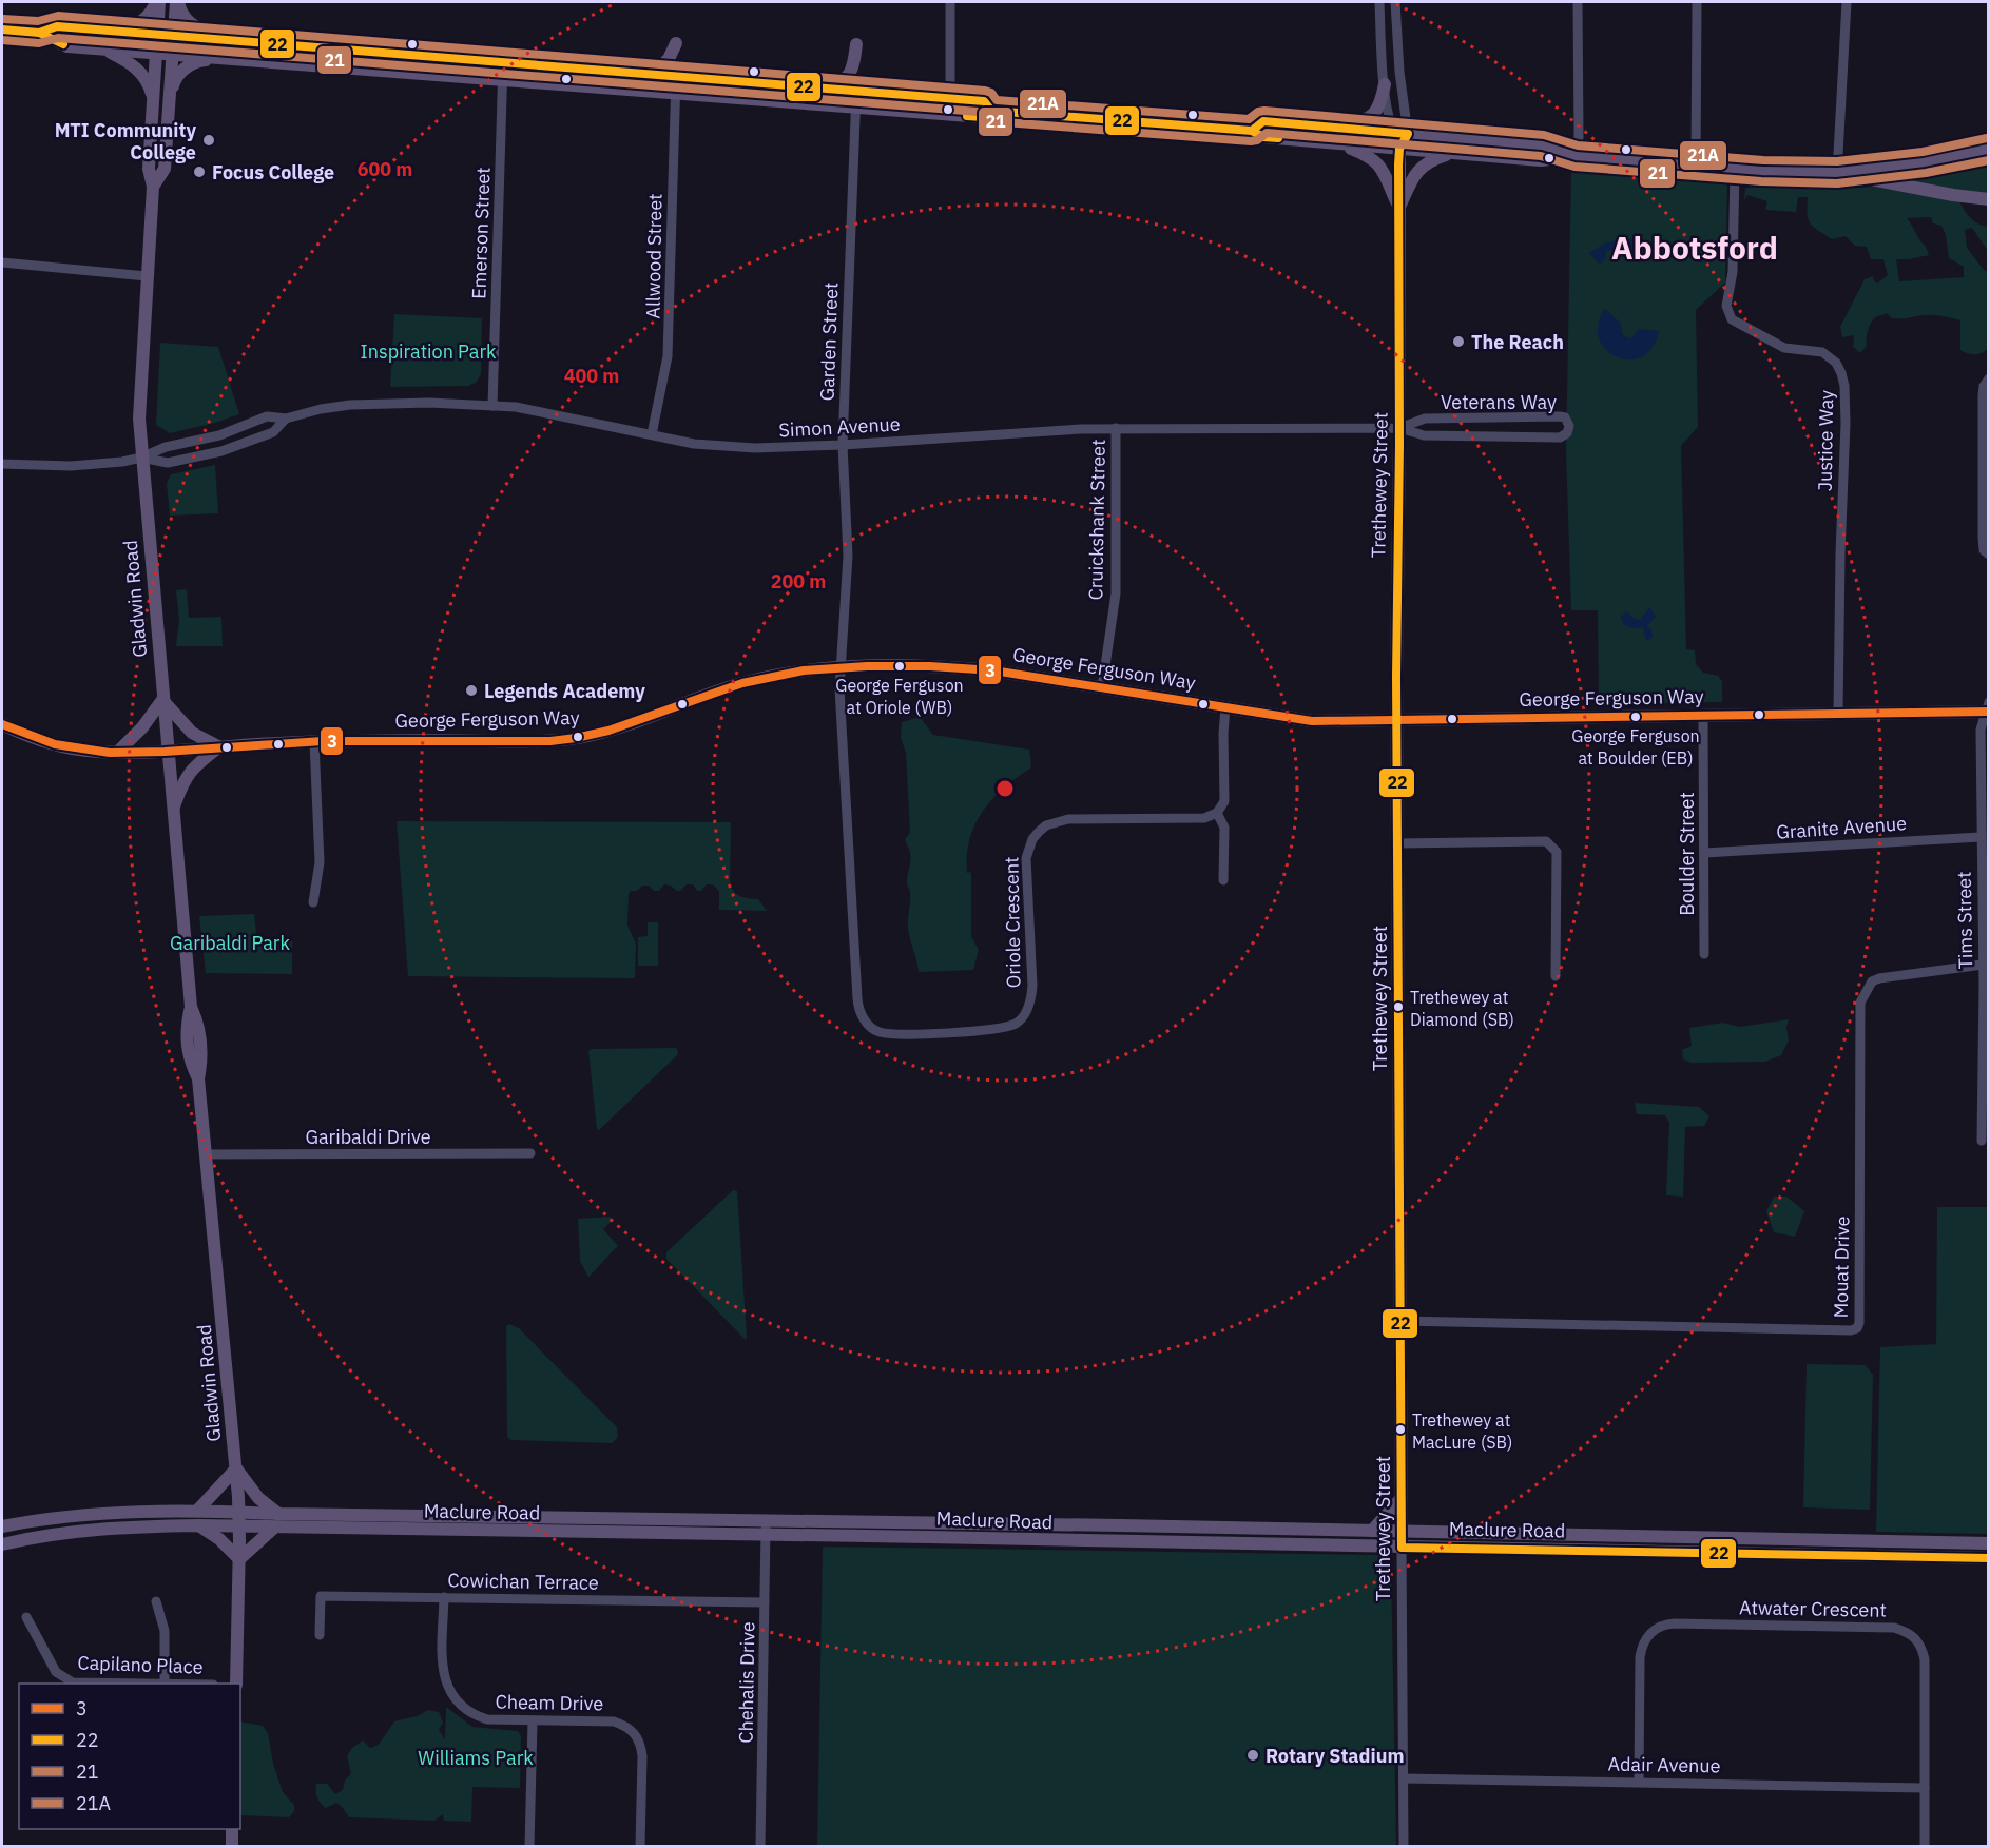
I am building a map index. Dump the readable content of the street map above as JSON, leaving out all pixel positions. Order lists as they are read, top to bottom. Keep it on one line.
{"streets":{"main road":["Trethewey Street","Gladwin Road","George Ferguson Way","Maclure Road"],"street":["Emerson Street","Allwood Street","Garden Street","Veterans Way","Simon Avenue","Justice Way","Cruickshank Street","Granite Avenue","Boulder Street","Tims Street","Oriole Crescent","Garibaldi Drive","Mouat Drive","Cowichan Terrace","Atwater Crescent","Capilano Place","Chehalis Drive","Cheam Drive","Adair Avenue"]},"crossings":[["Emerson Street","Simon Avenue"],["Allwood Street","Simon Avenue"],["Garden Street","Simon Avenue"],["Garden Street","George Ferguson Way"],["Garden Street","Oriole Crescent"],["Veterans Way","Simon Avenue"],["Veterans Way","Trethewey Street"],["Simon Avenue","Trethewey Street"],["Simon Avenue","Cruickshank Street"],["Simon Avenue","Gladwin Road"],["Justice Way","George Ferguson Way"],["Trethewey Street","George Ferguson Way"],["Trethewey Street","Mouat Drive"],["Trethewey Street","Maclure Road"],["Trethewey Street","Adair Avenue"],["Cruickshank Street","George Ferguson Way"],["Gladwin Road","George Ferguson Way"],["Gladwin Road","Garibaldi Drive"],["Gladwin Road","Maclure Road"],["George Ferguson Way","Boulder Street"],["George Ferguson Way","Tims Street"],["George Ferguson Way","Oriole Crescent"],["Granite Avenue","Boulder Street"],["Granite Avenue","Tims Street"],["Tims Street","Mouat Drive"],["Maclure Road","Chehalis Drive"],["Cowichan Terrace","Chehalis Drive"],["Cowichan Terrace","Cheam Drive"],["Atwater Crescent","Adair Avenue"]],"districts":["Abbotsford"],"parks":["Inspiration Park","Garibaldi Park","Williams Park"],"places":["MTI Community College","Focus College","The Reach","George Ferguson at Oriole (WB)","Legends Academy","George Ferguson at Boulder (EB)","Trethewey at Diamond (SB)","Trethewey at MacLure (SB)","Rotary Stadium"],"lines":["transit line 21A","transit line 22","transit line 21","transit line 3"],"legend":["3","22","21","21A"],"rings":["600 m","400 m","200 m"]}
